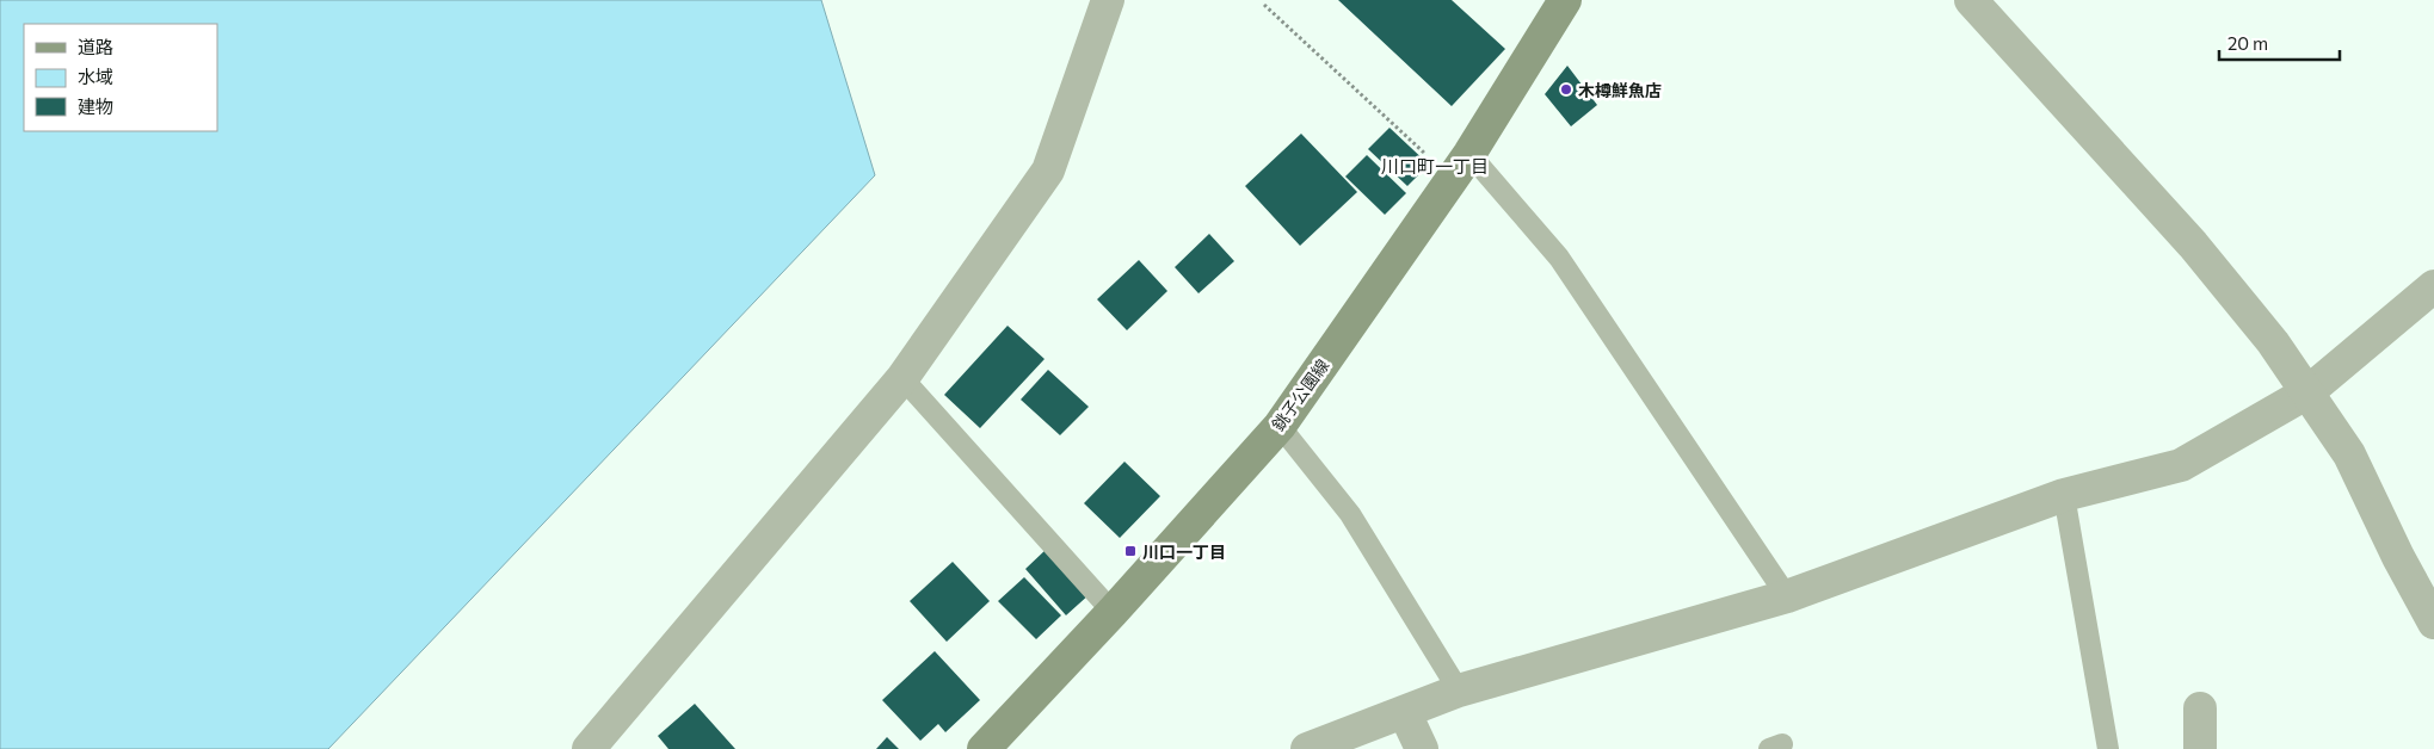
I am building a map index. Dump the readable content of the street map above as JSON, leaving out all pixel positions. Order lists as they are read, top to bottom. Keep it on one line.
{"streets":{"main road":["銚子公園線"]},"districts":["川口町一丁目"],"places":{"other":["木樽鮮魚店"],"transit":["川口一丁目"]},"legend":["道路","水域","建物"],"scale_bar":"20 m"}
